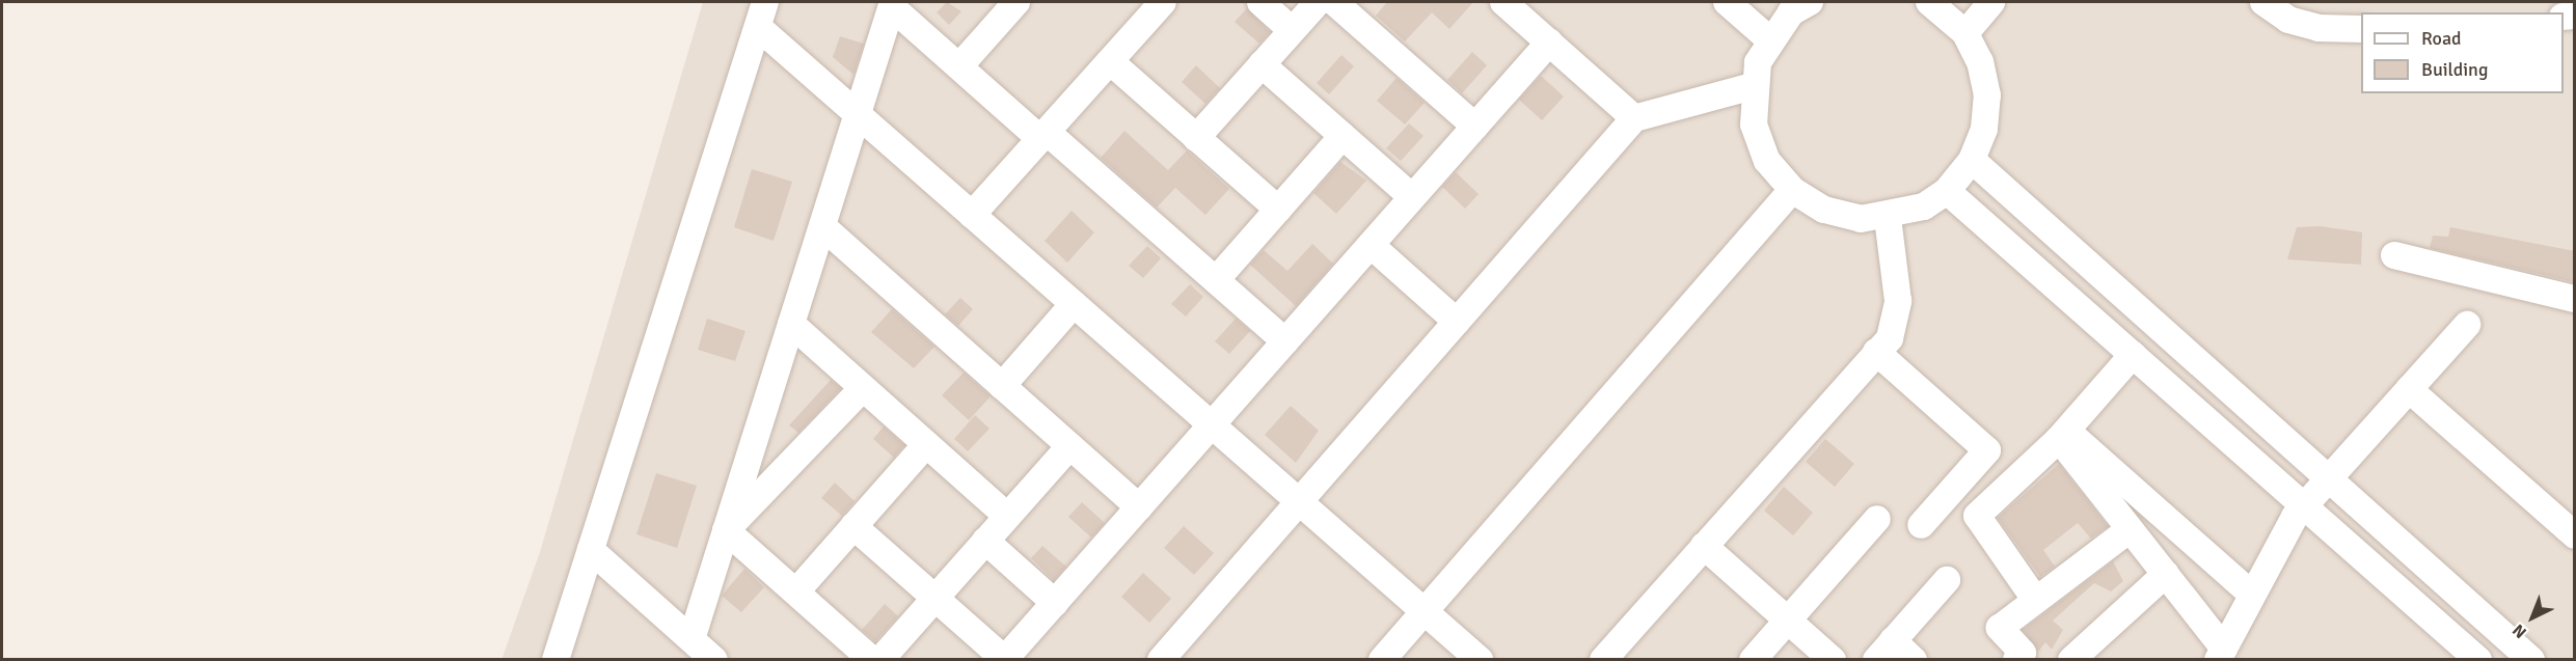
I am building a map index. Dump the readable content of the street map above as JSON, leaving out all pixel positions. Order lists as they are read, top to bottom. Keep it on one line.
{"legend":["Road","Building"],"north":"bottom left"}
